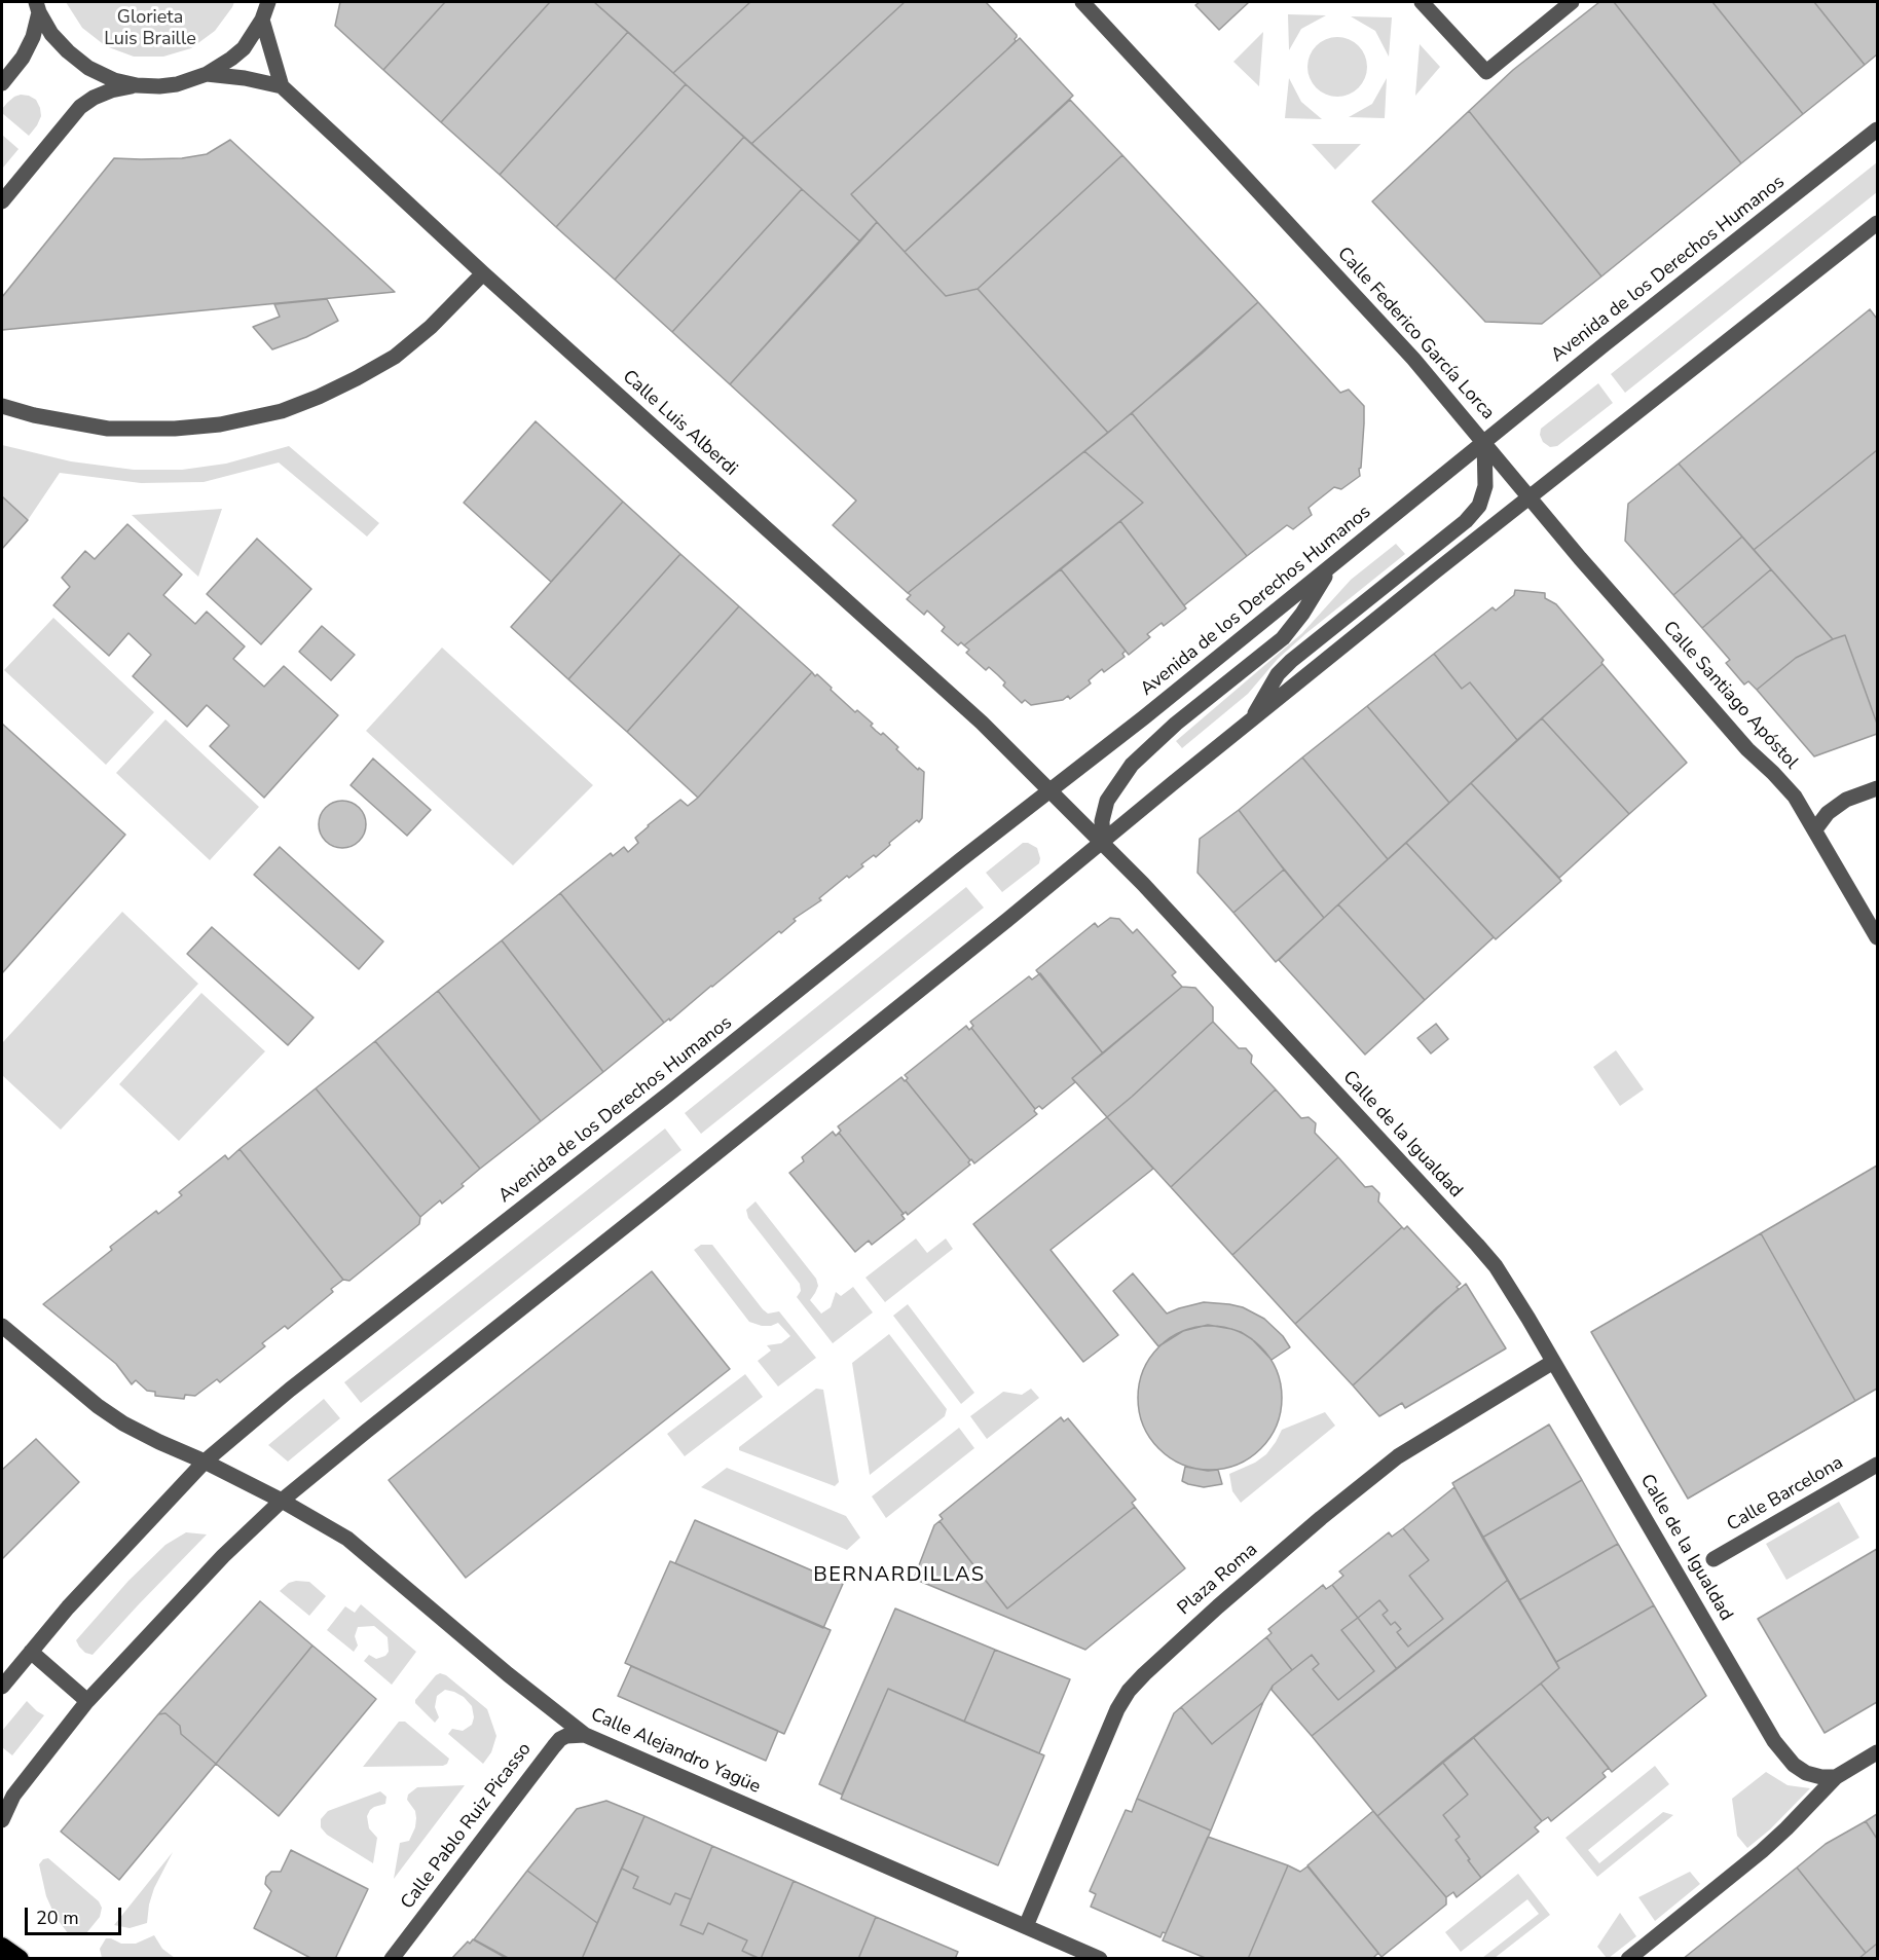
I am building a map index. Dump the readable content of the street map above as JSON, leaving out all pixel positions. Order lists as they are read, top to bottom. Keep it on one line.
{"streets":{"street":["Avenida de los Derechos Humanos","Calle Federico García Lorca","Calle Luis Alberdi","Calle Santiago Apóstol","Calle de la Igualdad","Calle Barcelona","Plaza Roma","Calle Alejandro Yagüe","Calle Pablo Ruiz Picasso"]},"crossings":[["Avenida de los Derechos Humanos","Calle Federico García Lorca"],["Avenida de los Derechos Humanos","Calle Luis Alberdi"],["Calle de la Igualdad","Plaza Roma"],["Plaza Roma","Calle Alejandro Yagüe"],["Calle Alejandro Yagüe","Calle Pablo Ruiz Picasso"]],"districts":["BERNARDILLAS"],"parks":["Glorieta Luis Braille"],"scale_bar":"20 m"}
